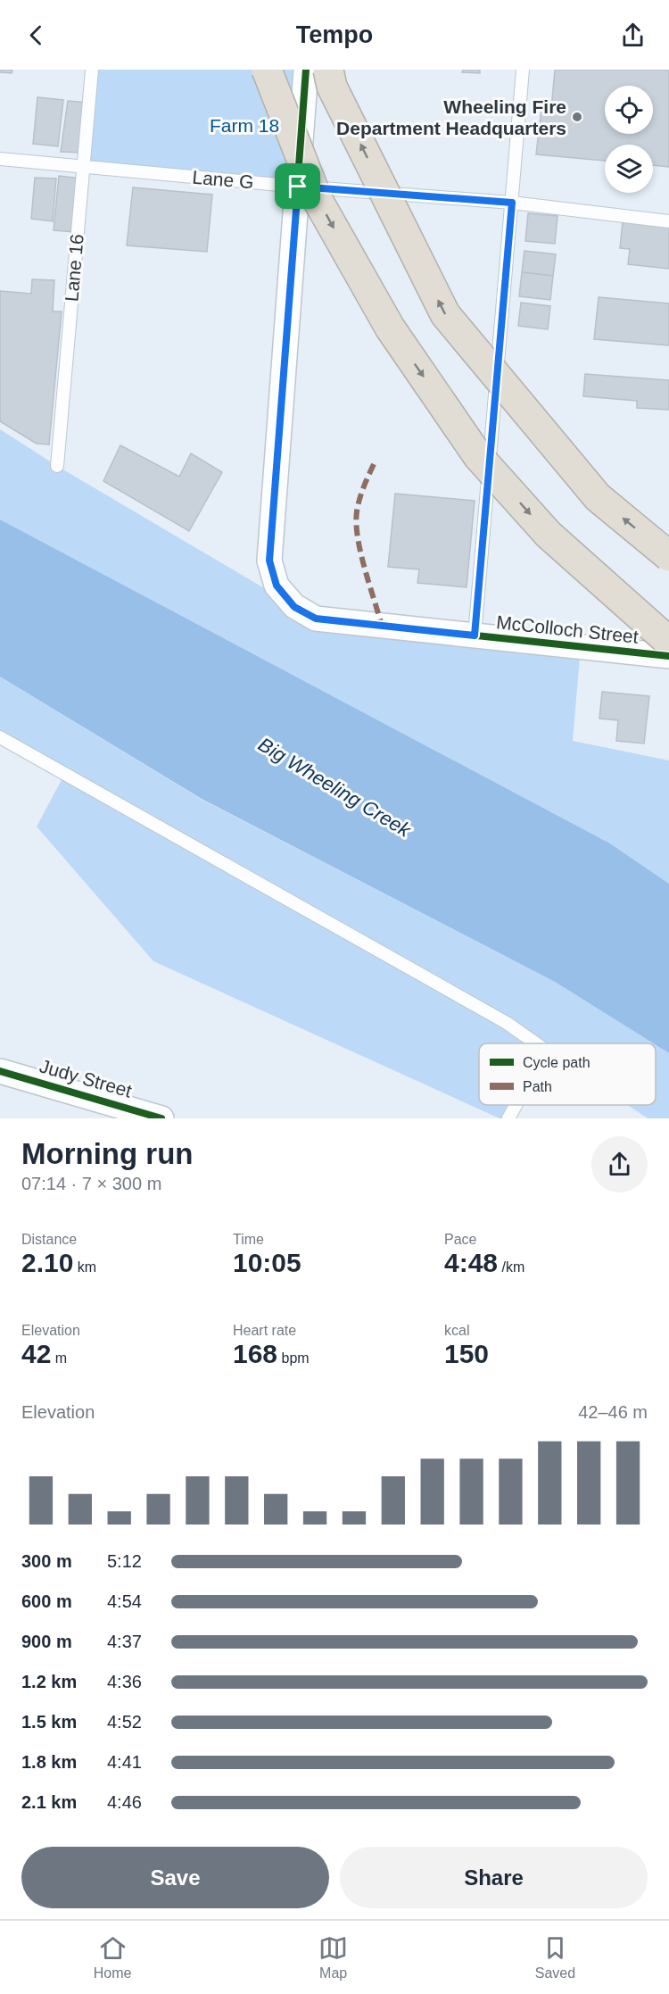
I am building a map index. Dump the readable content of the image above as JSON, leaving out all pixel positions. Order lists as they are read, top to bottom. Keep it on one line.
{"streets":{"street":["McColloch Street","Judy Street"],"lane":["Lane G","Lane 16"]},"crossings":[["Lane G","Lane 16"],["Lane G","McColloch Street"]],"water":["Big Wheeling Creek"],"parks":["Farm 18"],"places":["Wheeling Fire Department Headquarters"],"legend":["Cycle path","Path"],"page":{"header":"Tempo","heading":["Morning run","07:14 · 7 × 300 m"],"stats":[["Distance","2.10 km"],["Time","10:05"],["Pace","4:48 /km"],["Elevation","42 m"],["Heart rate","168 bpm"],["kcal","150"]],"chart":["Elevation","42–46 m"],"list":[{"name":"300 m","note":"5:12"},{"name":"600 m","note":"4:54"},{"name":"900 m","note":"4:37"},{"name":"1.2 km","note":"4:36"},{"name":"1.5 km","note":"4:52"},{"name":"1.8 km","note":"4:41"},{"name":"2.1 km","note":"4:46"}],"buttons":["Save","Share"],"tabs":["Home","Map","Saved"]}}
